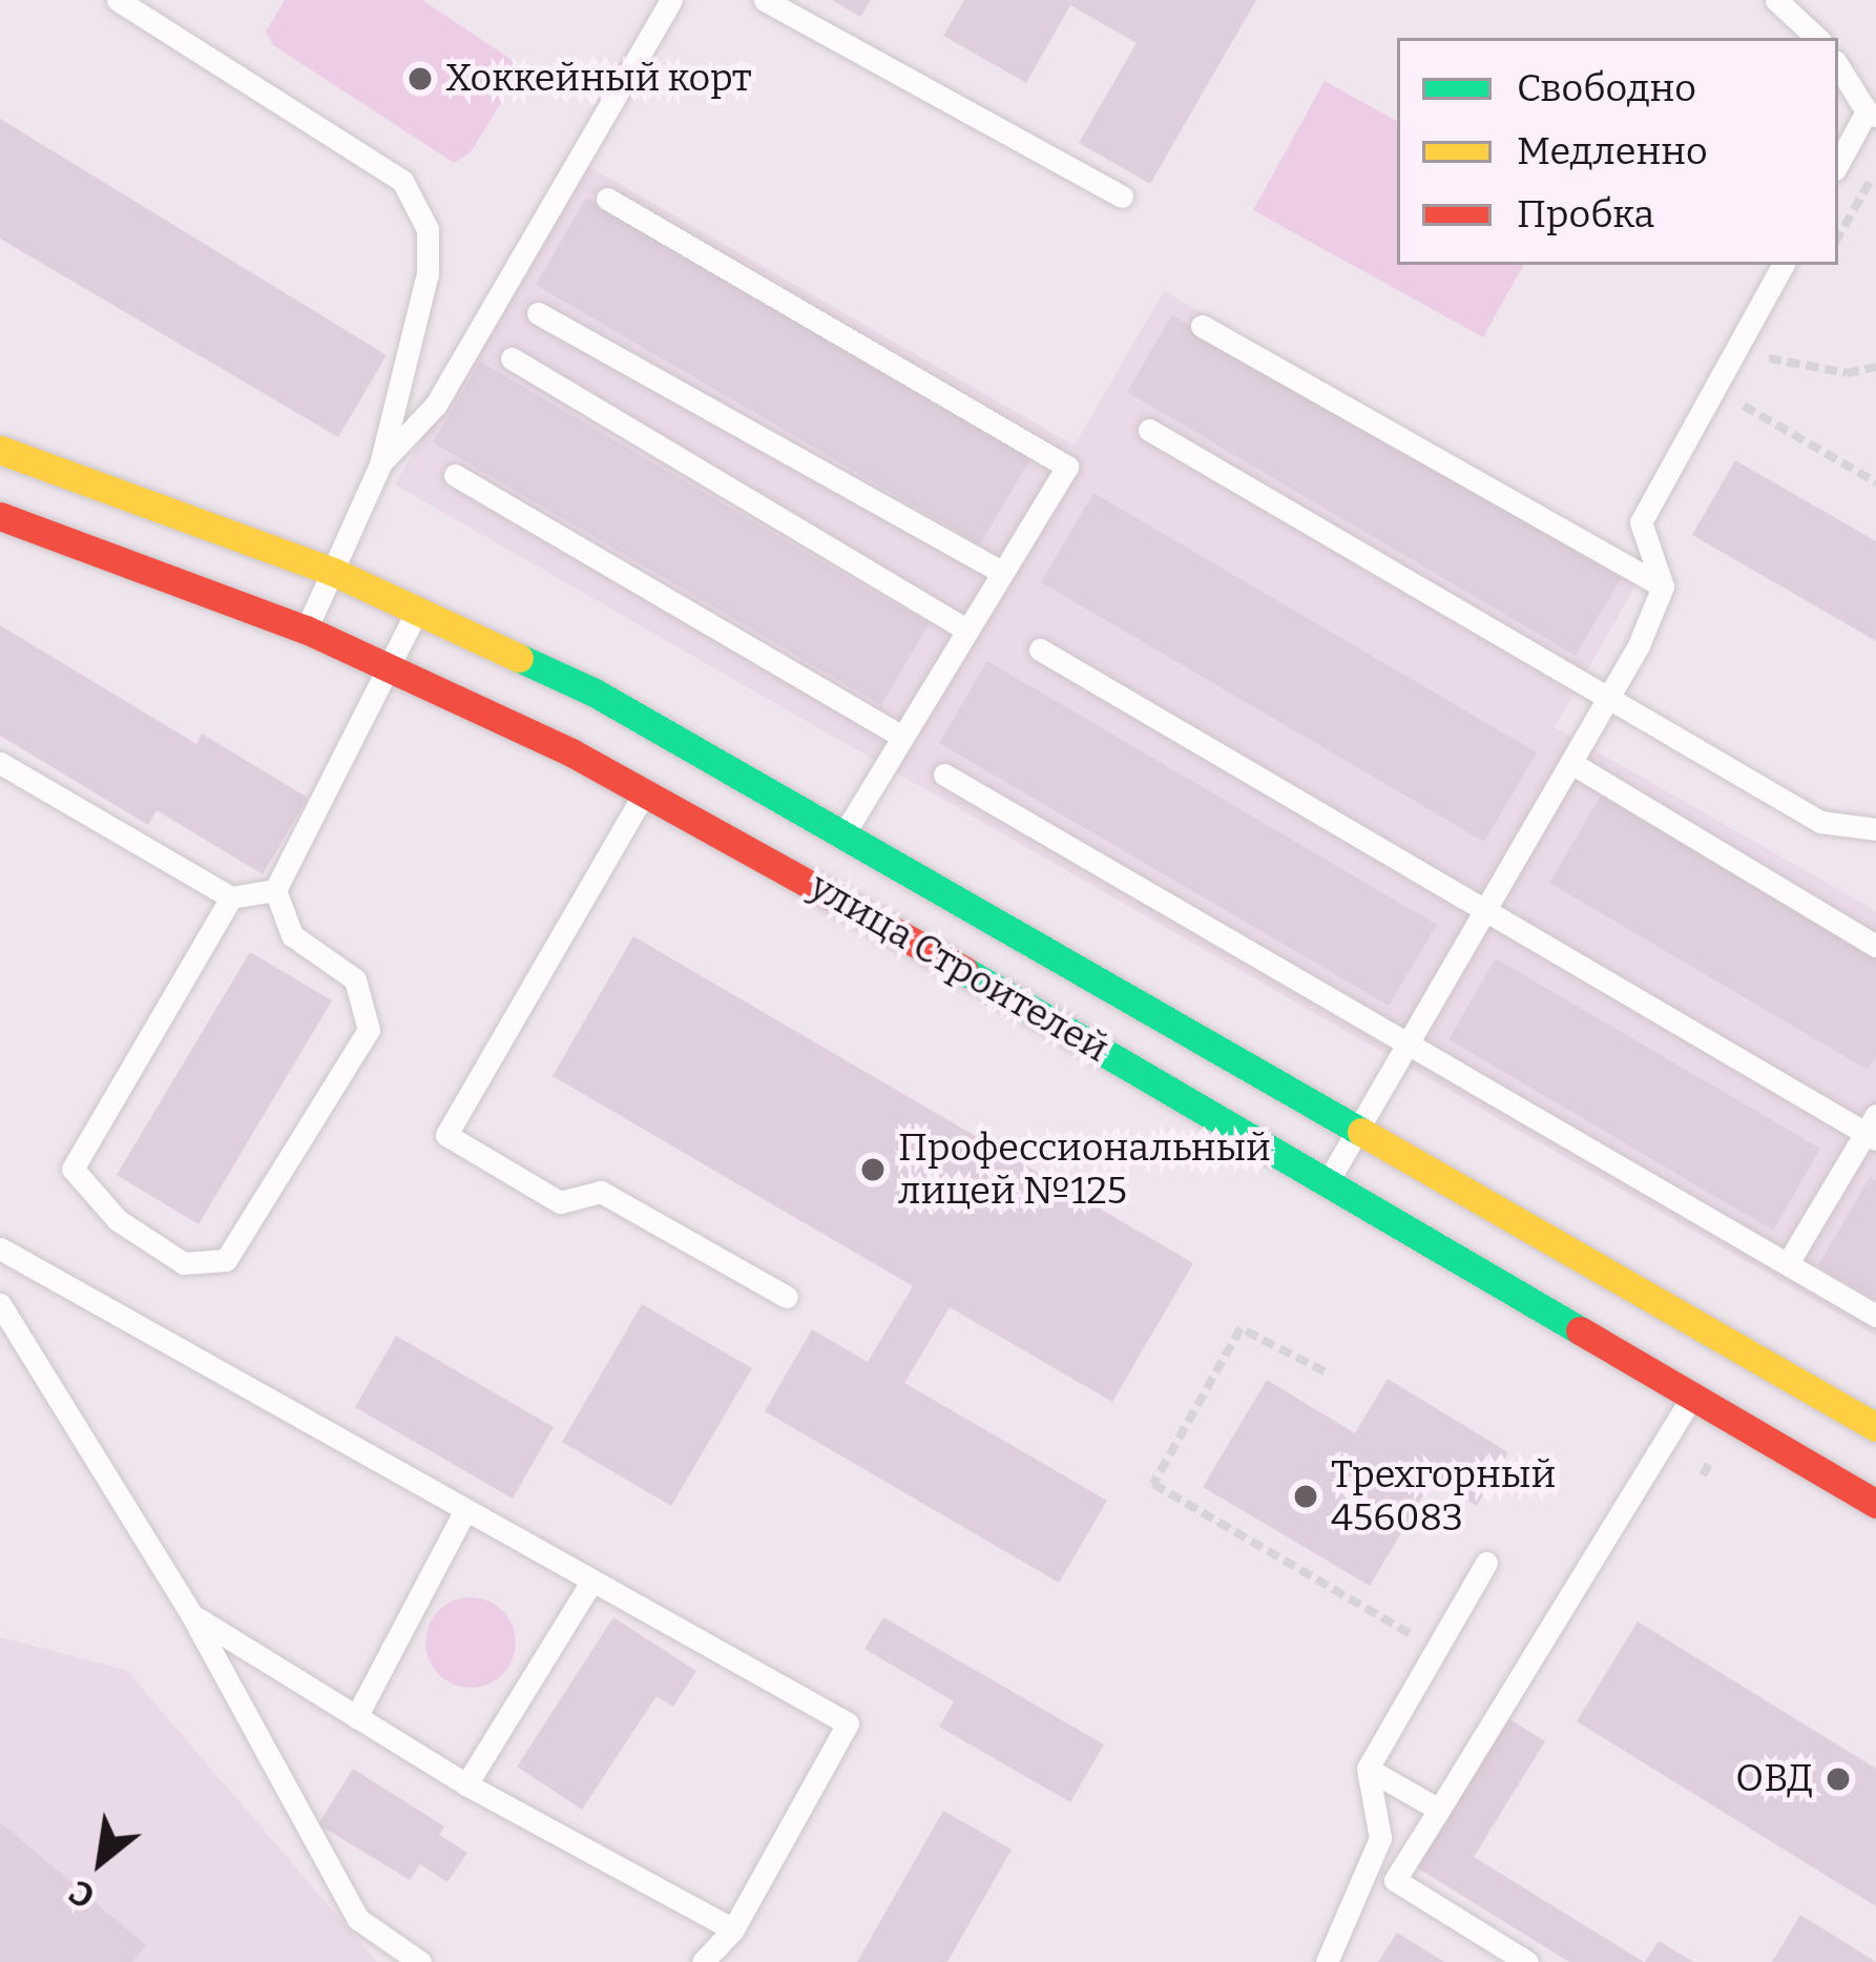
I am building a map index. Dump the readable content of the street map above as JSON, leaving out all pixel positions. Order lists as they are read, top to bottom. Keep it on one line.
{"streets":{"street":["улица Строителей"]},"places":["Хоккейный корт","Профессиональный лицей №125","Трехгорный 456083","ОВД"],"legend":["Свободно","Медленно","Пробка"],"north":"bottom left"}
